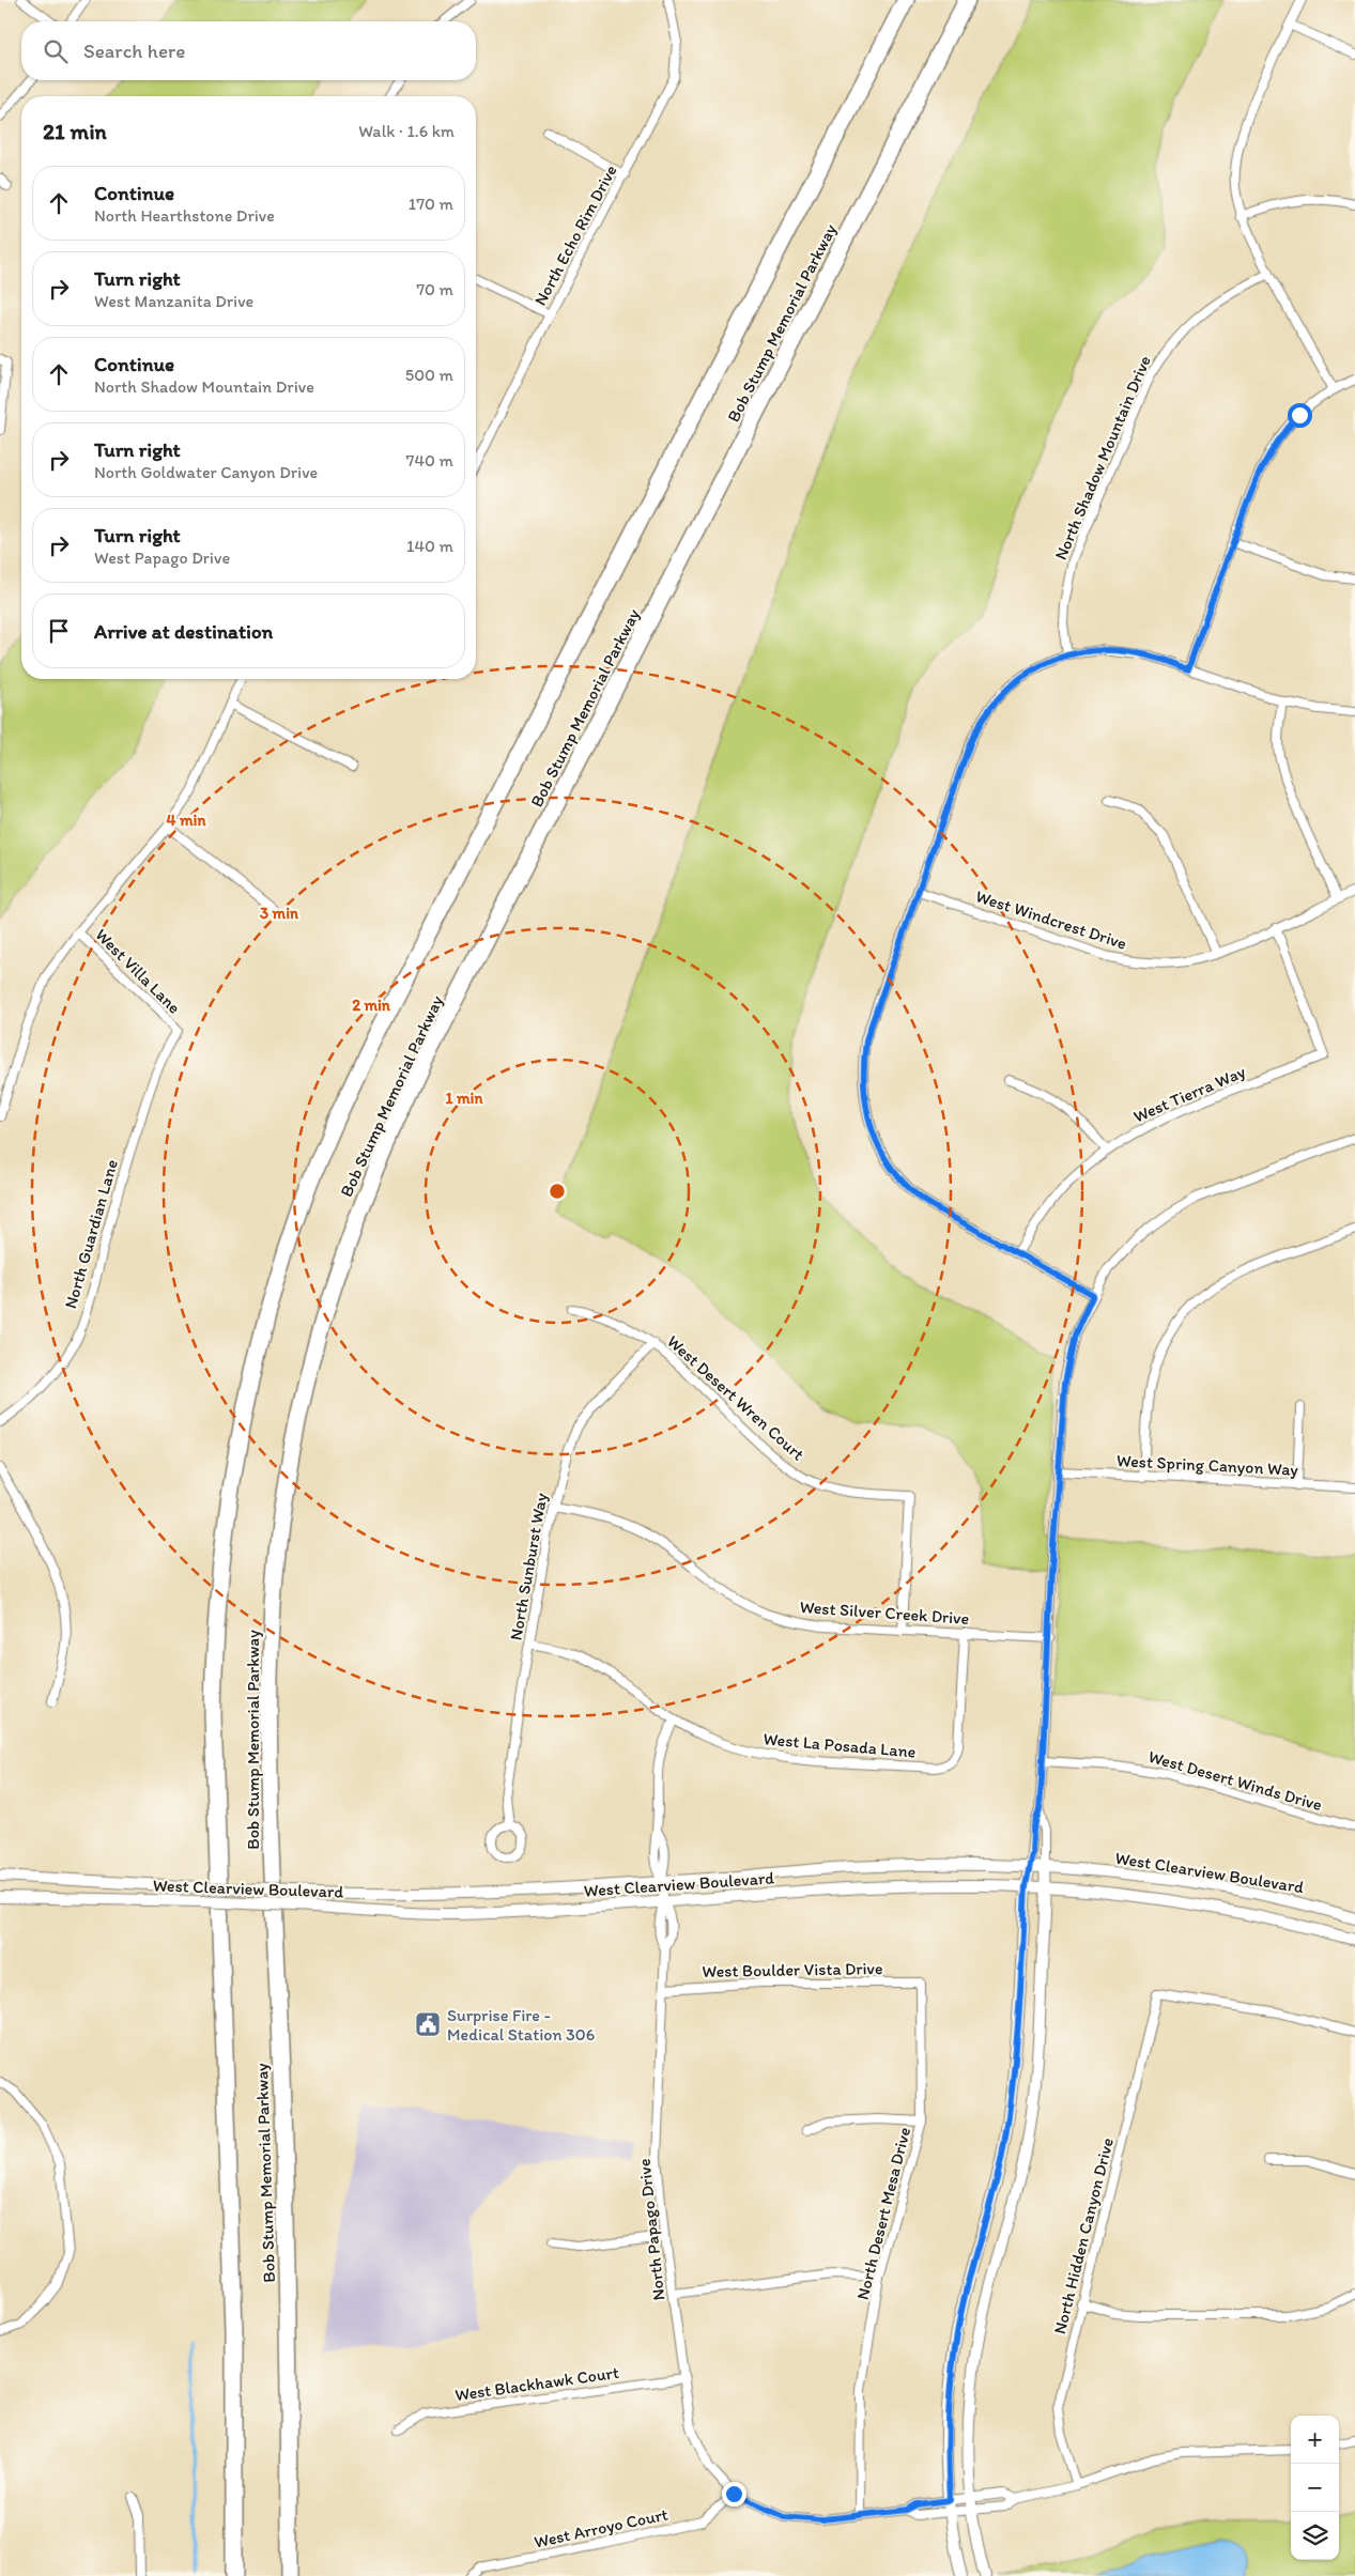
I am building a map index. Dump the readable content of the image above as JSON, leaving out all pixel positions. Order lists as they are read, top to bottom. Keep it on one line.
{"streets":{"highway":["Bob Stump Memorial Parkway"],"street":["North Echo Rim Drive","North Shadow Mountain Drive","West Windcrest Drive","West Villa Lane","West Tierra Way","North Guardian Lane","West Desert Wren Court","West Spring Canyon Way","North Sunburst Way","West Silver Creek Drive","West La Posada Lane","West Desert Winds Drive","West Clearview Boulevard","West Boulder Vista Drive","North Desert Mesa Drive","North Papago Drive","North Hidden Canyon Drive","West Blackhawk Court","West Arroyo Court"]},"crossings":[["West Windcrest Drive","West Tierra Way"],["West Villa Lane","North Guardian Lane"],["West Desert Wren Court","North Sunburst Way"],["West Desert Wren Court","West Silver Creek Drive"],["North Sunburst Way","West Silver Creek Drive"],["North Sunburst Way","West La Posada Lane"],["West Silver Creek Drive","West La Posada Lane"],["West La Posada Lane","North Papago Drive"],["West Clearview Boulevard","North Papago Drive"],["West Boulder Vista Drive","North Desert Mesa Drive"],["West Boulder Vista Drive","North Papago Drive"],["North Papago Drive","West Blackhawk Court"],["North Papago Drive","West Arroyo Court"]],"places":{"public building":["Surprise Fire - Medical Station 306"]},"page":{"search":"Search here","heading":["21 min","Walk · 1.6 km"],"list":[["Continue","North Hearthstone Drive","170 m"],["Turn right","West Manzanita Drive","70 m"],["Continue","North Shadow Mountain Drive","500 m"],["Turn right","North Goldwater Canyon Drive","740 m"],["Turn right","West Papago Drive","140 m"],"Arrive at destination"],"map_buttons":["+","−"]},"rings":["4 min","3 min","2 min","1 min"]}
